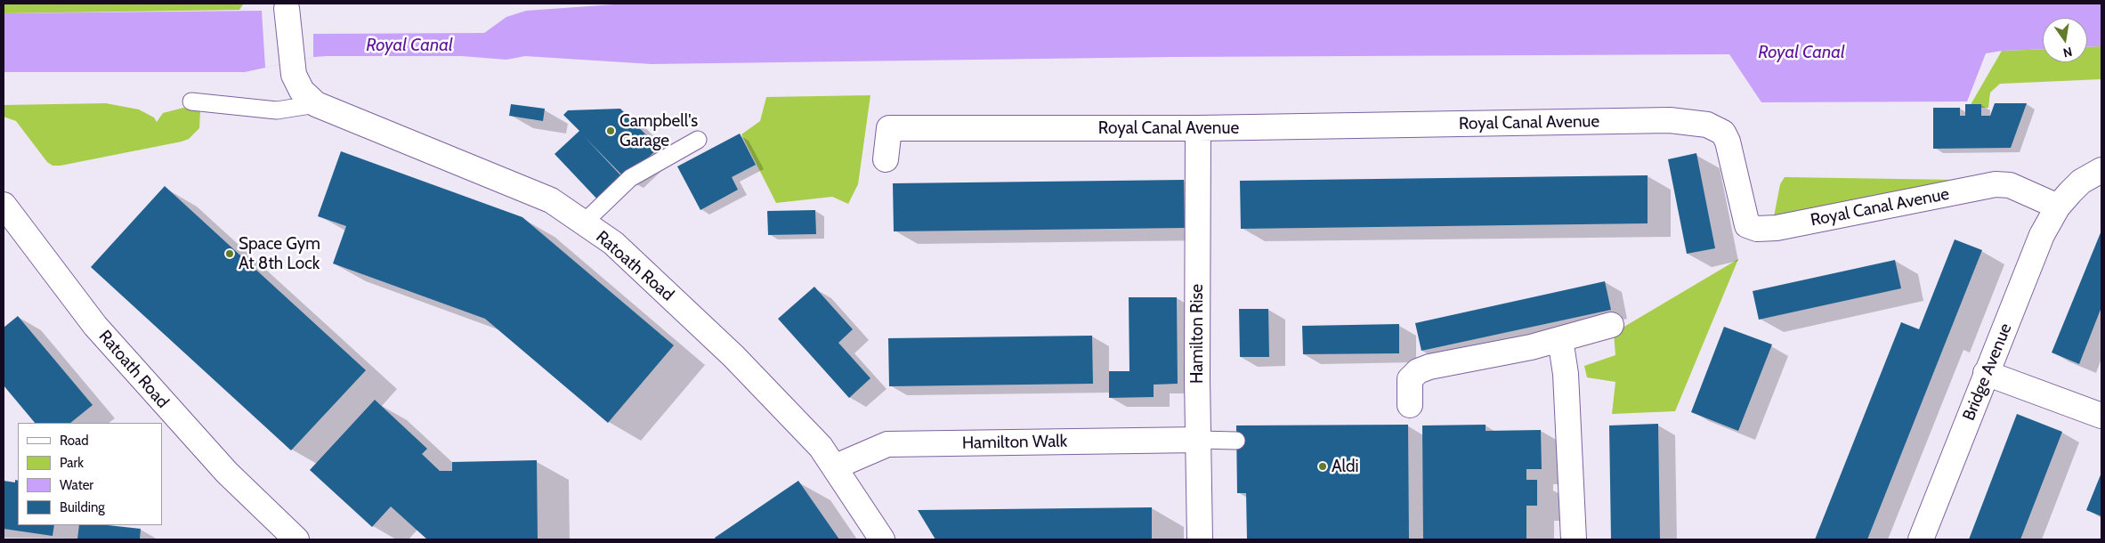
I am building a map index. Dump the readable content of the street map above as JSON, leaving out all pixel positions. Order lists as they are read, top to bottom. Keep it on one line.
{"streets":{"street":["Royal Canal Avenue","Ratoath Road","Hamilton Rise","Bridge Avenue","Hamilton Walk"]},"crossings":[["Royal Canal Avenue","Hamilton Rise"],["Royal Canal Avenue","Bridge Avenue"],["Ratoath Road","Hamilton Walk"],["Hamilton Rise","Hamilton Walk"]],"water":["Royal Canal"],"places":["Campbell's Garage","Space Gym At 8th Lock","Aldi"],"legend":["Road","Park","Water","Building"],"north":"bottom"}
